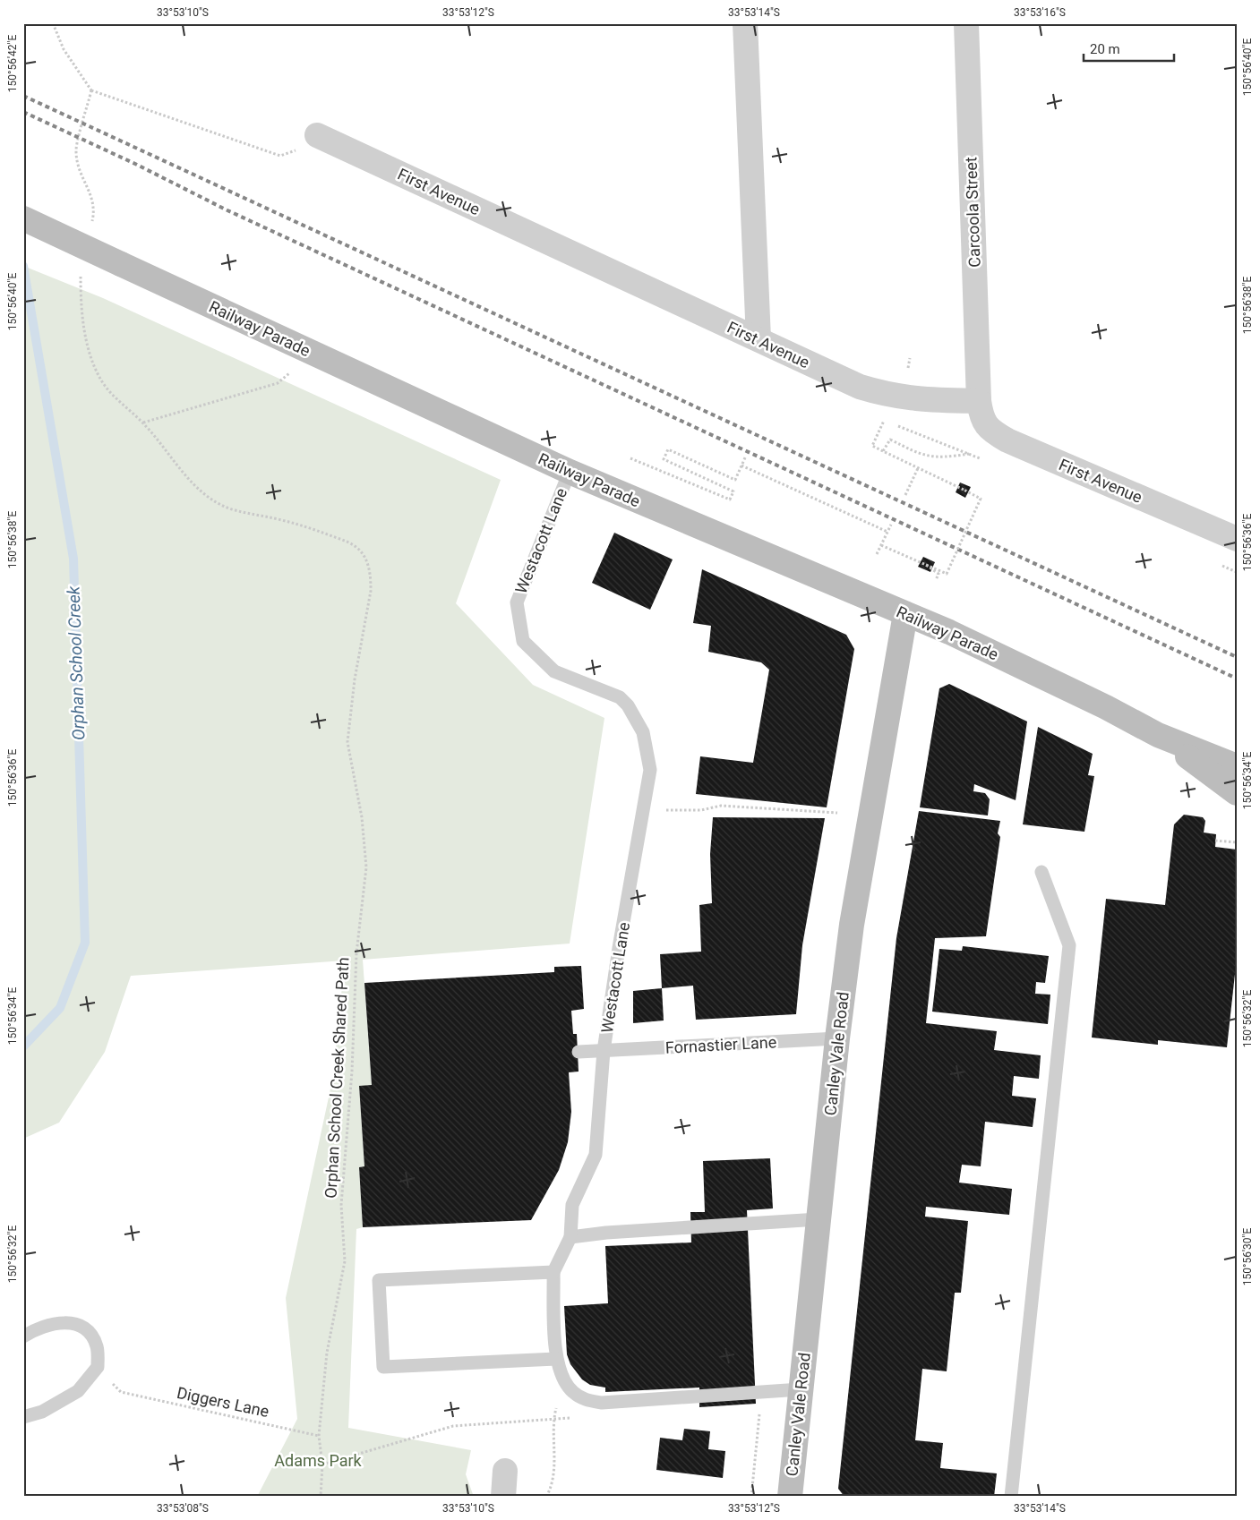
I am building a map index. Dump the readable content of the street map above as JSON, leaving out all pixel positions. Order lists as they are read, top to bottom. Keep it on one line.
{"streets":{"main road":["Railway Parade","Canley Vale Road"],"street":["First Avenue","Carcoola Street"],"lane":["Westacott Lane","Fornastier Lane"],"path":["Orphan School Creek Shared Path","Diggers Lane"]},"crossings":[["First Avenue","Carcoola Street"],["Railway Parade","Westacott Lane"],["Railway Parade","Canley Vale Road"],["Westacott Lane","Fornastier Lane"],["Fornastier Lane","Canley Vale Road"],["Orphan School Creek Shared Path","Diggers Lane"]],"water":["Orphan School Creek"],"parks":["Adams Park"],"scale_bar":"20 m","coordinates":["33°53'10\"S","33°53'12\"S","33°53'14\"S","33°53'16\"S","150°56'42\"E","150°56'40\"E","150°56'38\"E","150°56'36\"E","150°56'34\"E","150°56'32\"E","150°56'30\"E","33°53'08\"S"]}
